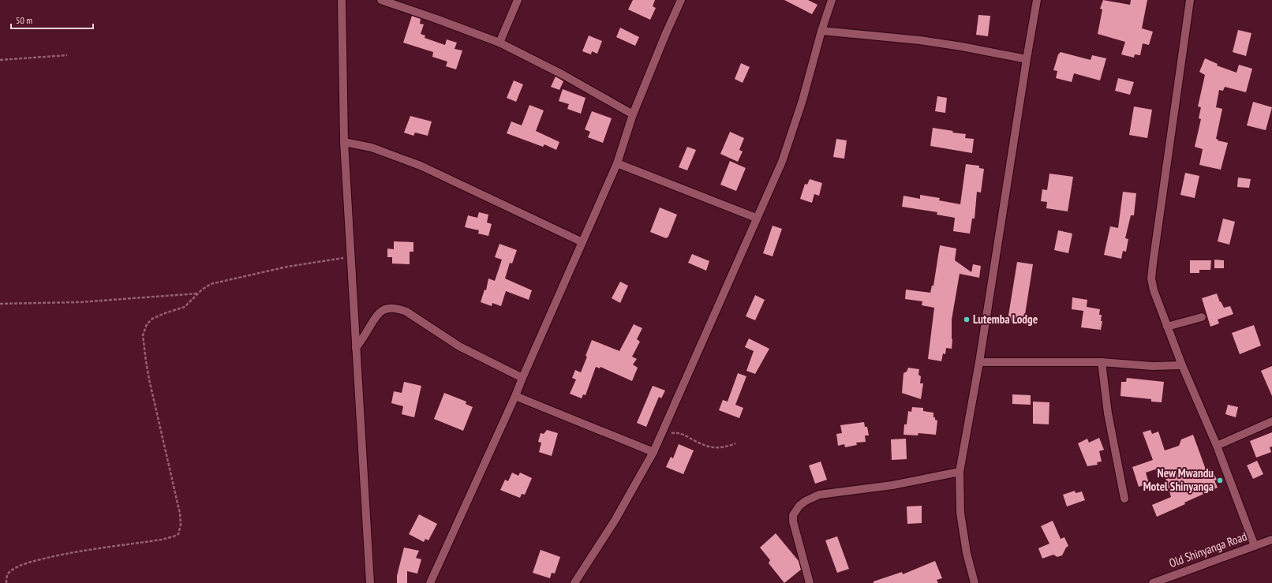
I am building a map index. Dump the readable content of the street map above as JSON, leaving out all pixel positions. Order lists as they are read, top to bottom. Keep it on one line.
{"streets":{"street":["Old Shinyanga Road"]},"places":["Lutemba Lodge","New Mwandu Motel Shinyanga"],"scale_bar":"50 m"}
